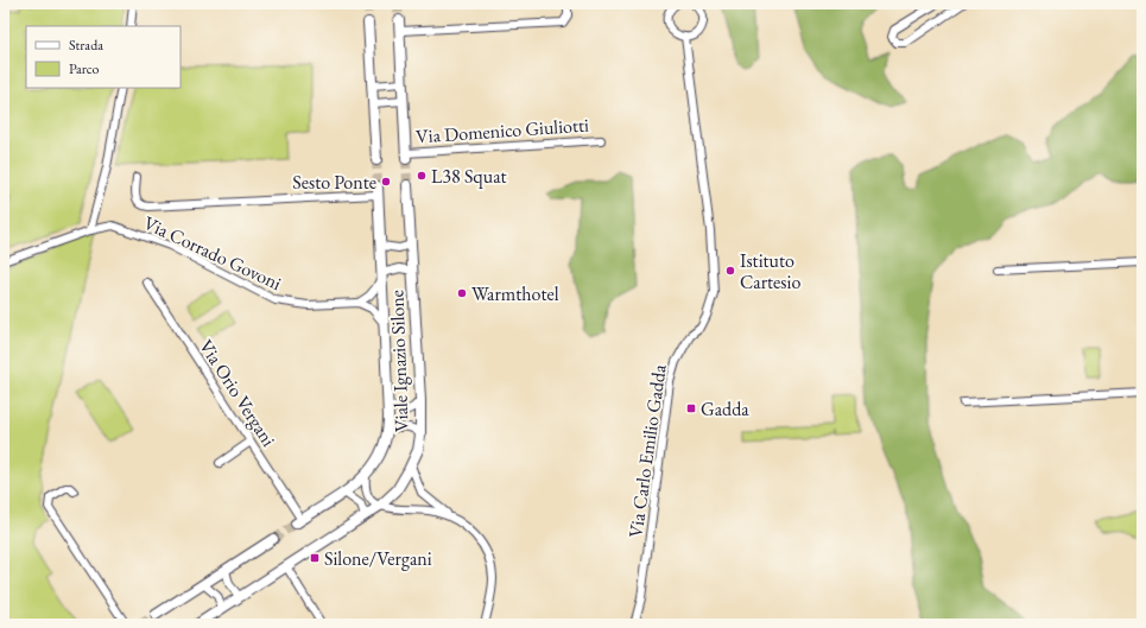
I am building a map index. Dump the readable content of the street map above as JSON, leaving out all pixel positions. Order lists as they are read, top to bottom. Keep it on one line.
{"streets":{"street":["Via Domenico Giuliotti","Via Corrado Govoni","Viale Ignazio Silone","Via Orio Vergani","Via Carlo Emilio Gadda"]},"crossings":[["Viale Ignazio Silone","Via Orio Vergani"]],"places":{"other":["L38 Squat","Sesto Ponte","Istituto Cartesio","Warmthotel"],"transit":["Gadda","Silone/Vergani"]},"legend":["Strada","Parco"]}
